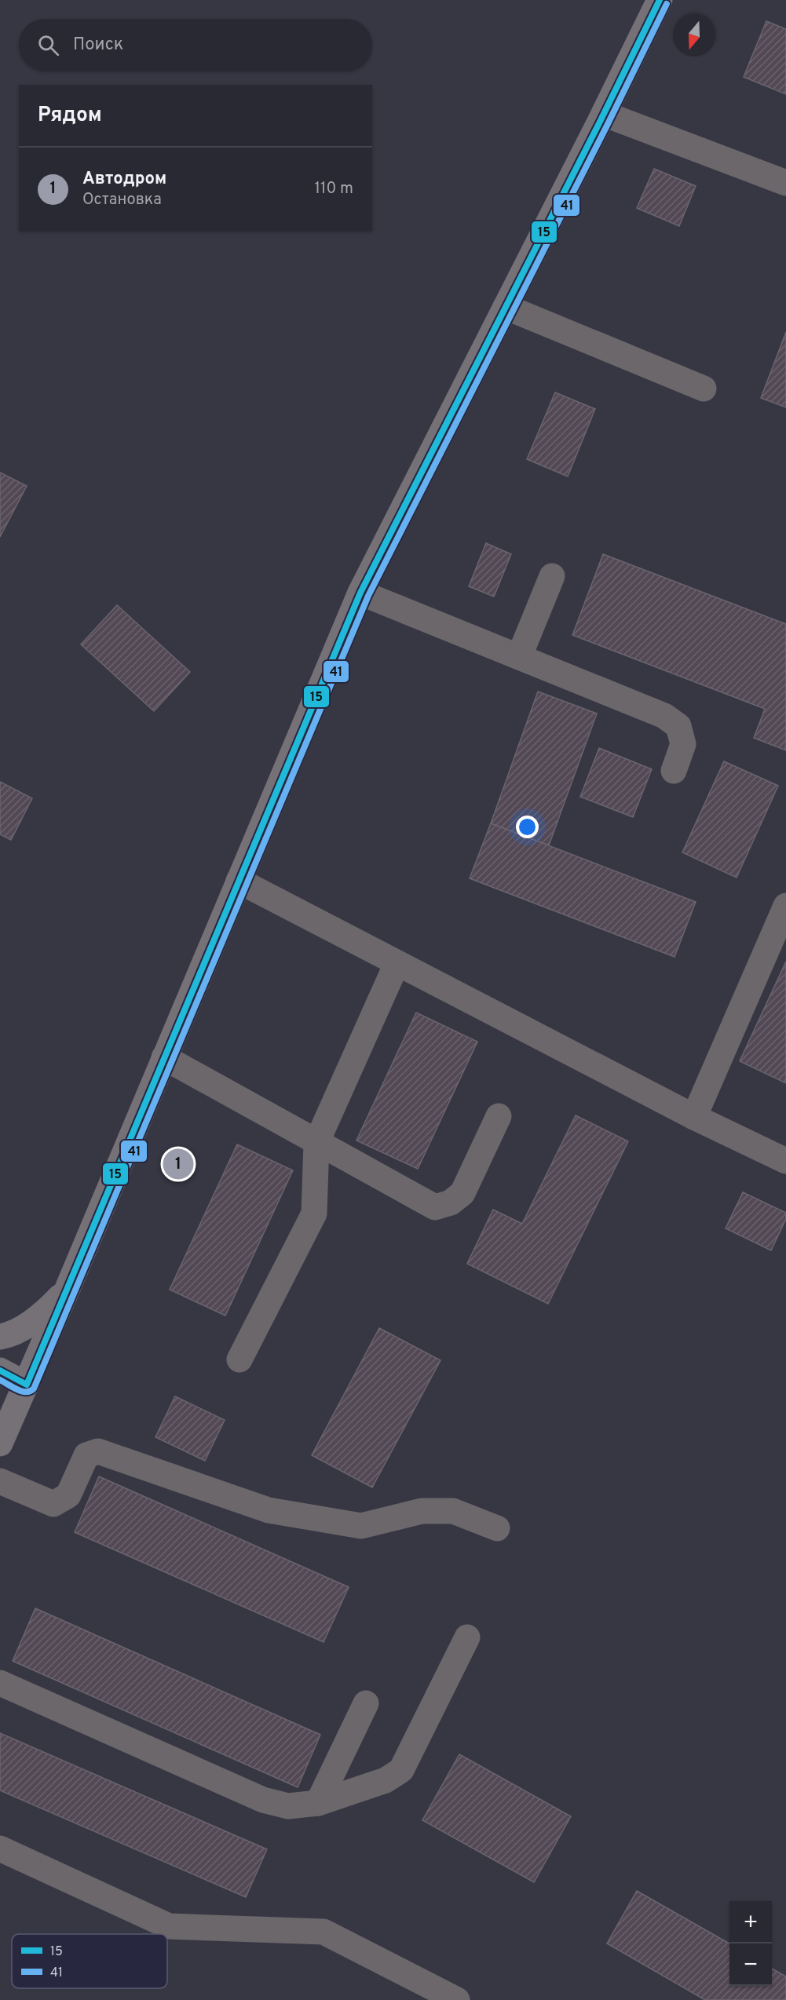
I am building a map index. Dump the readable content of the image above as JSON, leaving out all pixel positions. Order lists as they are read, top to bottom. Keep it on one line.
{"lines":["transit line 15","transit line 41"],"legend":["15","41"],"north":"bottom","page":{"search":"Поиск","heading":"Рядом","list":[{"mark":"1","name":"Автодром","note":"Остановка","value":"110 m"}],"pins":"1","map_buttons":["+","−"]}}
